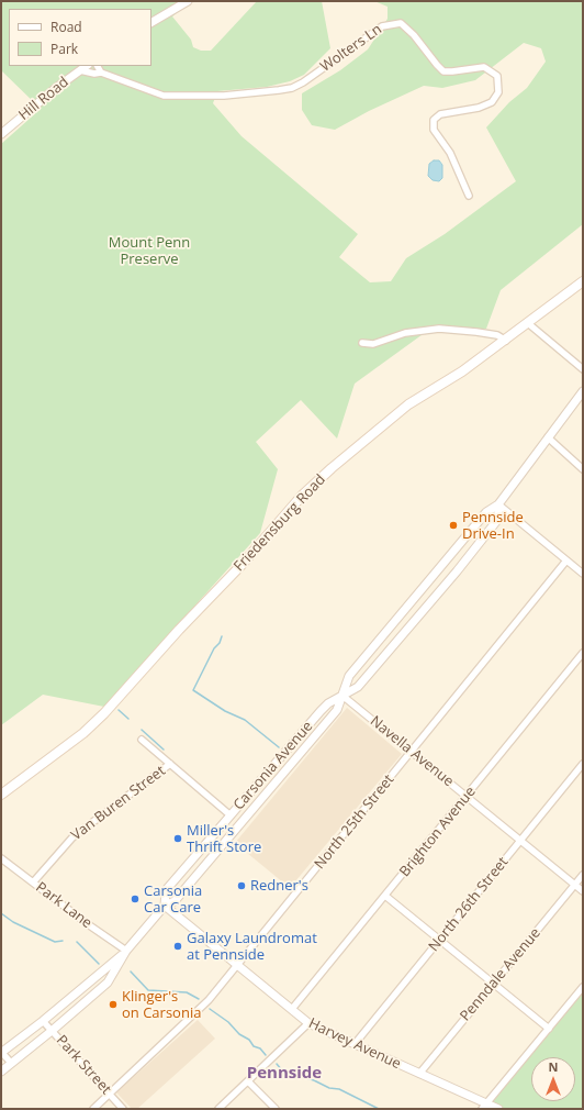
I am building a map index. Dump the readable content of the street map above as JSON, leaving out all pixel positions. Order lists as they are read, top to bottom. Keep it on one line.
{"streets":{"main road":["Friedensburg Road"],"street":["Wolters Ln","Hill Road","Navella Avenue","Carsonia Avenue","Van Buren Street","North 25th Street","Brighton Avenue","North 26th Street","Park Lane","Penndale Avenue","Harvey Avenue","Park Street"]},"crossings":[["Navella Avenue","Carsonia Avenue"],["Navella Avenue","North 25th Street"],["Navella Avenue","Brighton Avenue"],["Navella Avenue","North 26th Street"],["Navella Avenue","Penndale Avenue"],["Carsonia Avenue","Park Lane"],["Carsonia Avenue","Harvey Avenue"],["Carsonia Avenue","Park Street"],["Van Buren Street","Park Lane"],["North 25th Street","Harvey Avenue"],["North 25th Street","Park Street"],["Brighton Avenue","Harvey Avenue"],["North 26th Street","Harvey Avenue"],["Penndale Avenue","Harvey Avenue"]],"districts":["Pennside"],"parks":["Mount Penn Preserve"],"places":["Pennside Drive-In","Miller's Thrift Store","Redner's","Carsonia Car Care","Galaxy Laundromat at Pennside","Klinger's on Carsonia"],"legend":["Road","Park"],"north":"top"}
